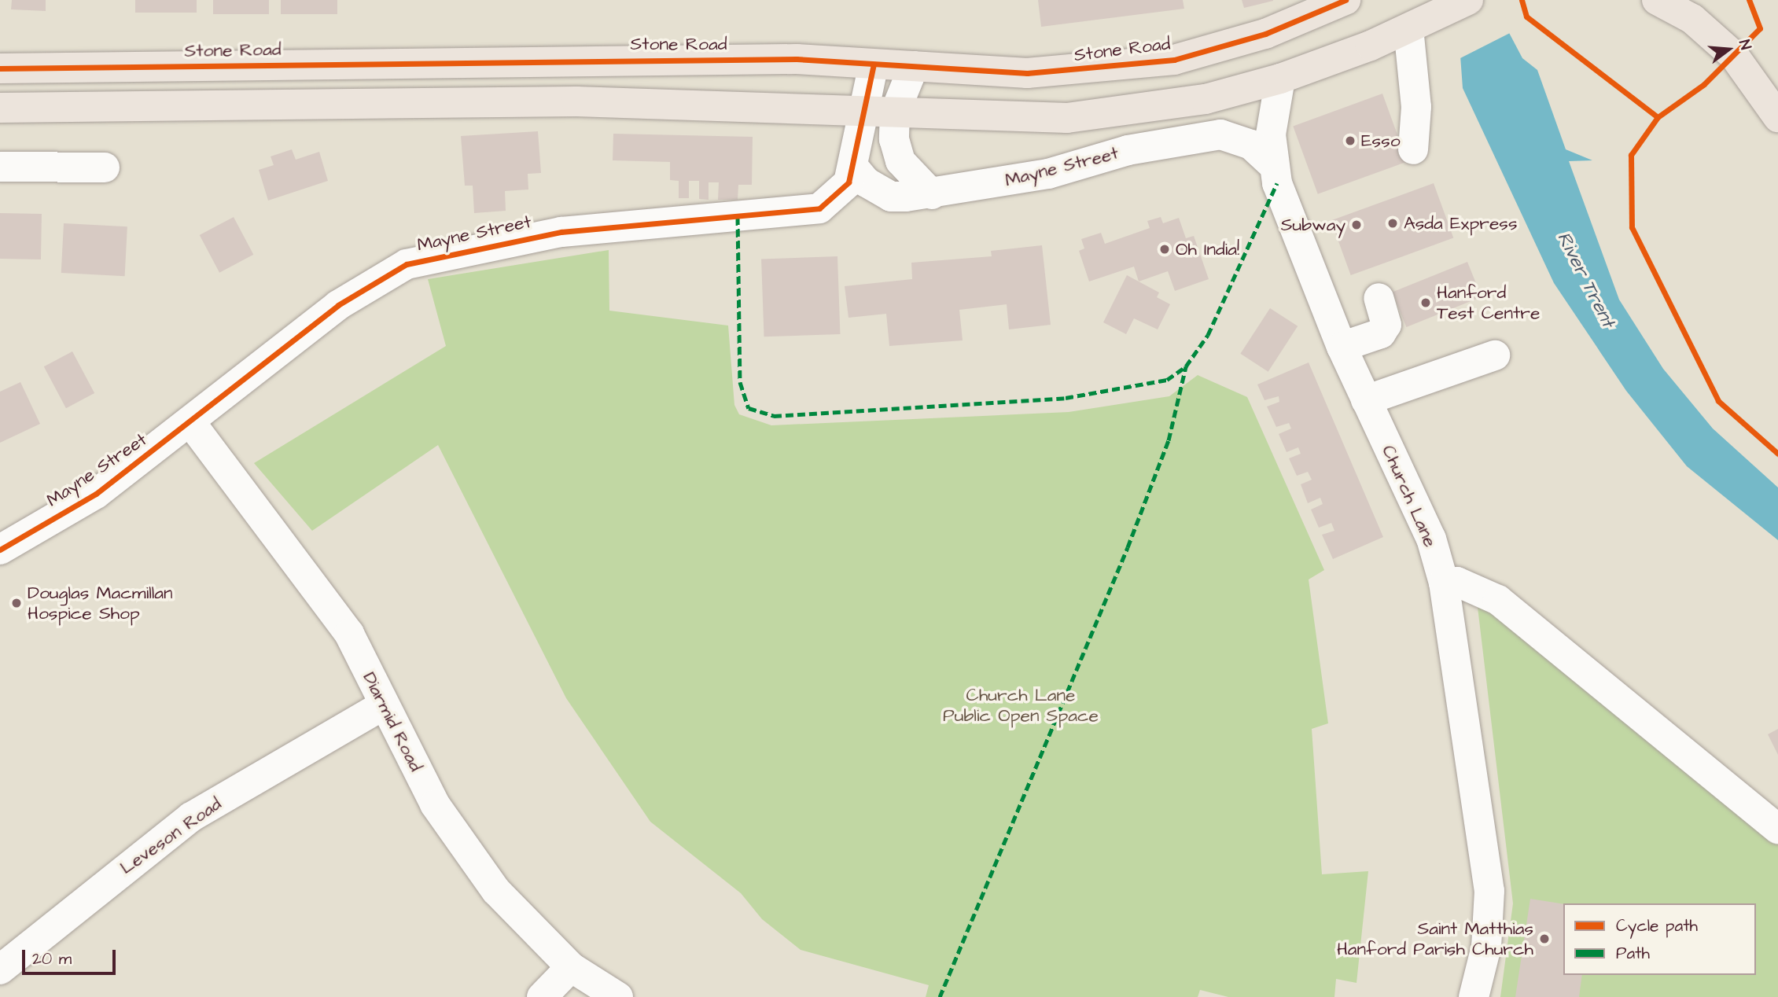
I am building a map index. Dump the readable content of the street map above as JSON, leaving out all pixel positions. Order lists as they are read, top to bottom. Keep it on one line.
{"streets":{"highway":["Stone Road"],"street":["Mayne Street","Church Lane","Diarmid Road","Leveson Road"]},"crossings":[["Stone Road","Mayne Street"],["Mayne Street","Church Lane"],["Mayne Street","Diarmid Road"],["Diarmid Road","Leveson Road"]],"water":["River Trent"],"parks":["Church Lane Public Open Space"],"places":["Esso","Asda Express","Subway","Oh India!","Hanford Test Centre","Douglas Macmillan Hospice Shop","Saint Matthias Hanford Parish Church"],"legend":["Cycle path","Path"],"scale_bar":"20 m","north":"right"}
